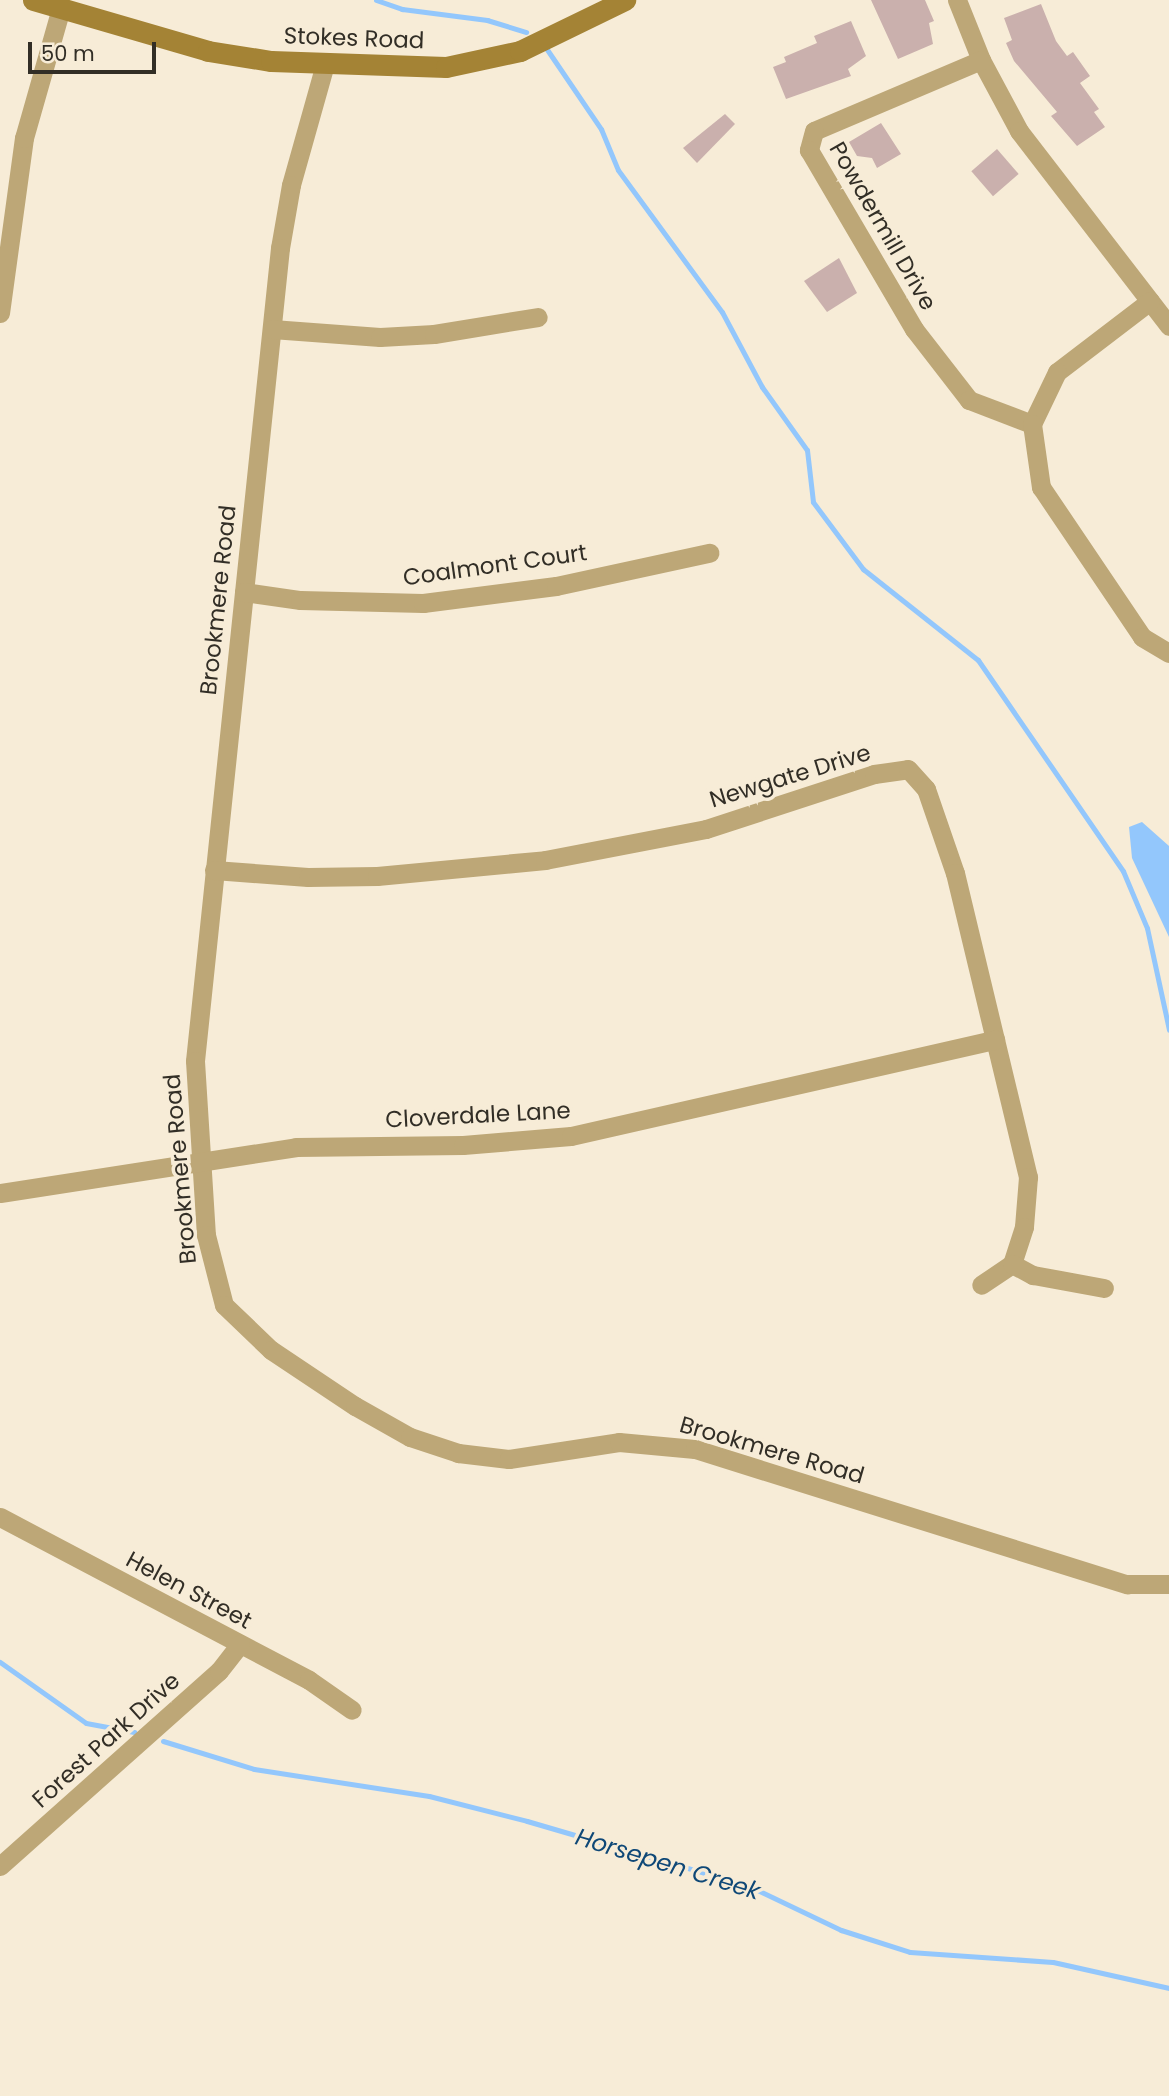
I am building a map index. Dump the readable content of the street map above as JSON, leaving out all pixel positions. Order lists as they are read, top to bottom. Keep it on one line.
{"streets":{"street":["Stokes Road","Powdermill Drive","Coalmont Court","Brookmere Road","Newgate Drive","Cloverdale Lane","Helen Street","Forest Park Drive"]},"crossings":[["Stokes Road","Brookmere Road"],["Coalmont Court","Brookmere Road"],["Brookmere Road","Newgate Drive"],["Brookmere Road","Cloverdale Lane"],["Newgate Drive","Cloverdale Lane"],["Helen Street","Forest Park Drive"]],"water":["Horsepen Creek"],"scale_bar":"50 m"}
